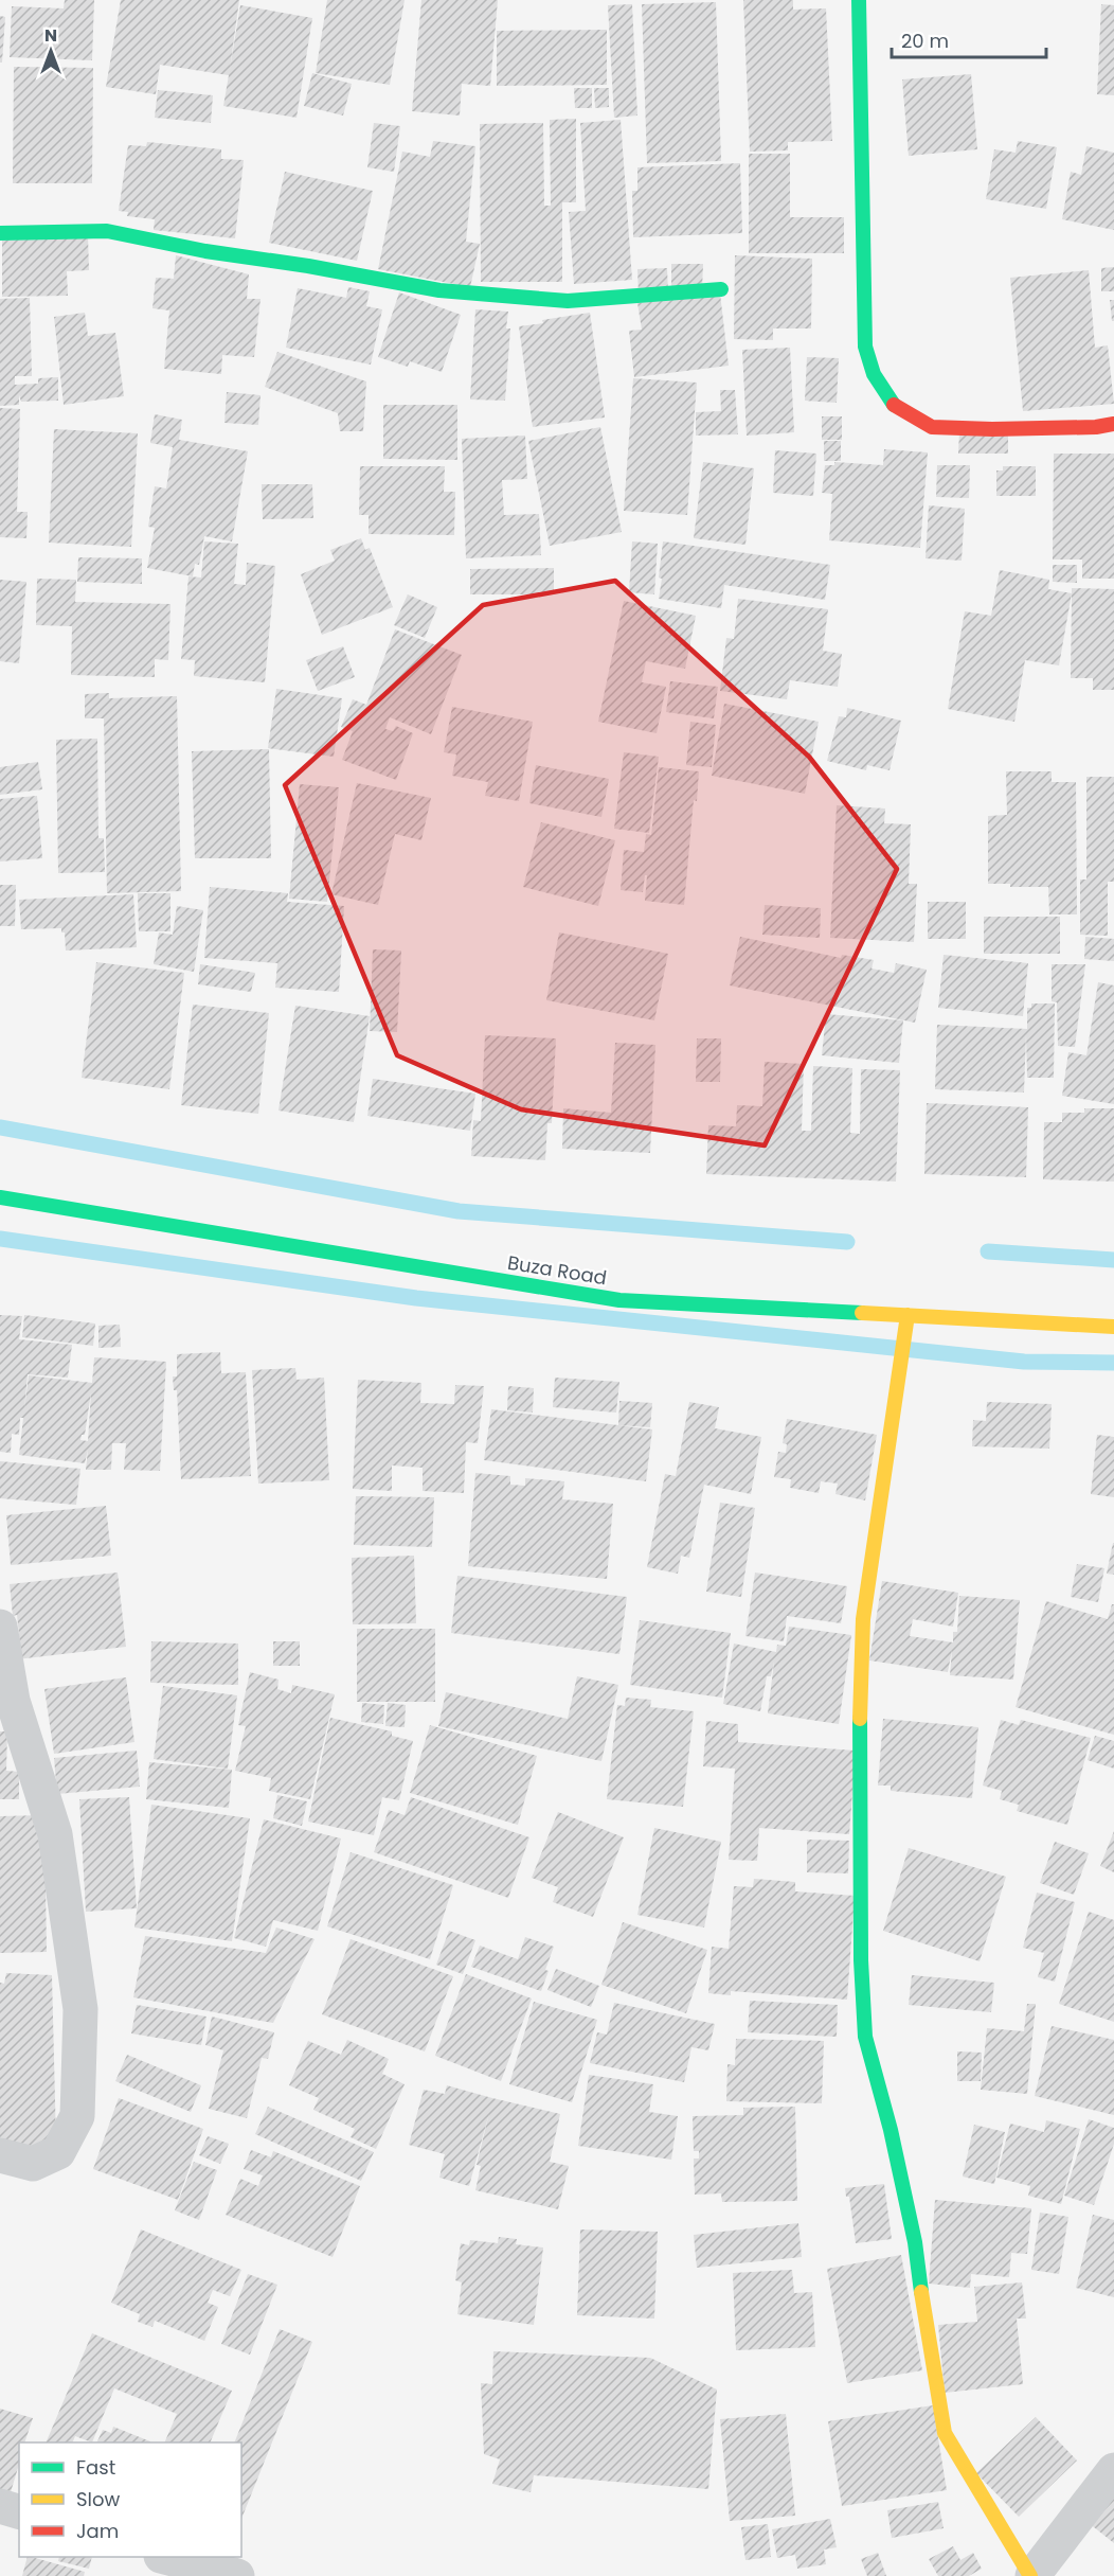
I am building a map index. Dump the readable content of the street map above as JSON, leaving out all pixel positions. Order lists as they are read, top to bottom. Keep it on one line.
{"streets":{"street":["Buza Road"]},"legend":["Fast","Slow","Jam"],"scale_bar":"20 m","north":"top"}
